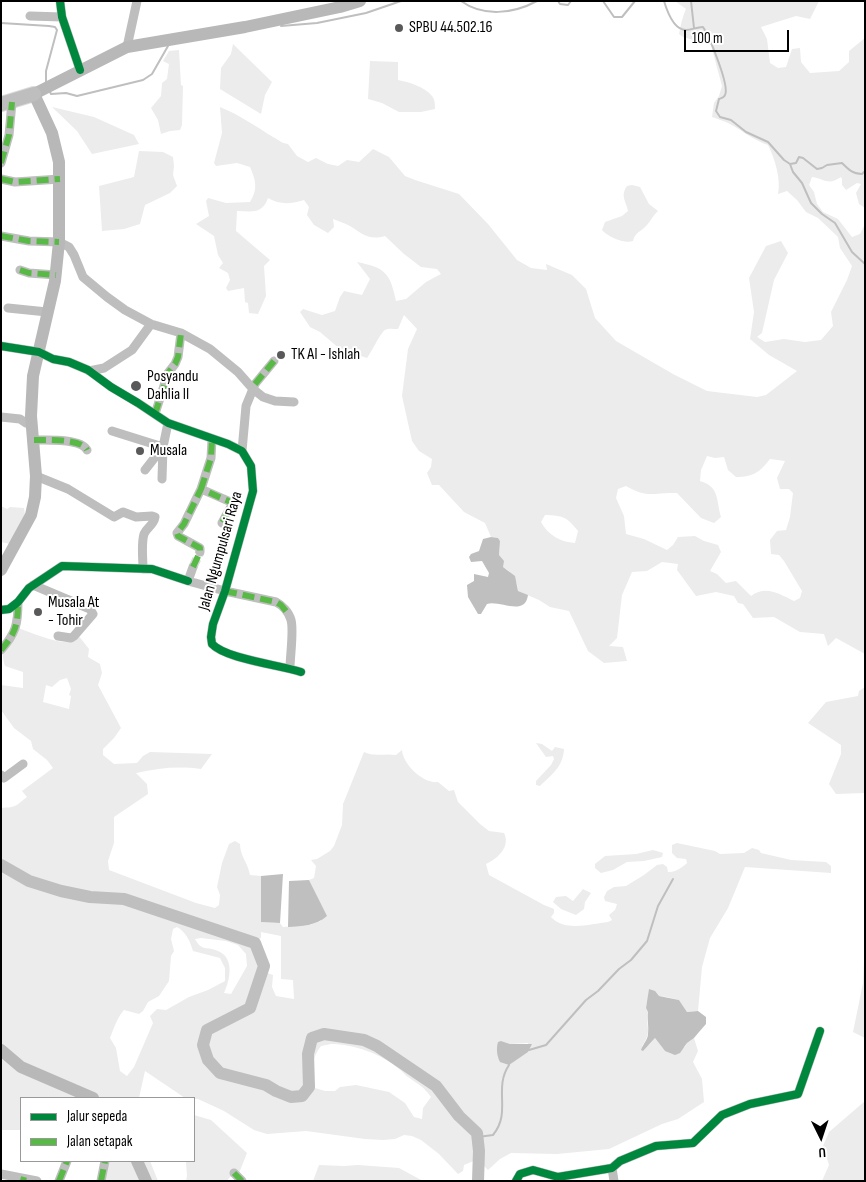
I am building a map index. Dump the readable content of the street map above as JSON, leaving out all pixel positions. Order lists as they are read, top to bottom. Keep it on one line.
{"streets":{"street":["Jalan Ngumpulsari Raya"]},"places":["SPBU 44.502.16","TK Al - Ishlah","Posyandu Dahlia II","Musala","Musala At - Tohir"],"legend":["Jalur sepeda","Jalan setapak"],"scale_bar":"100 m","north":"bottom"}
